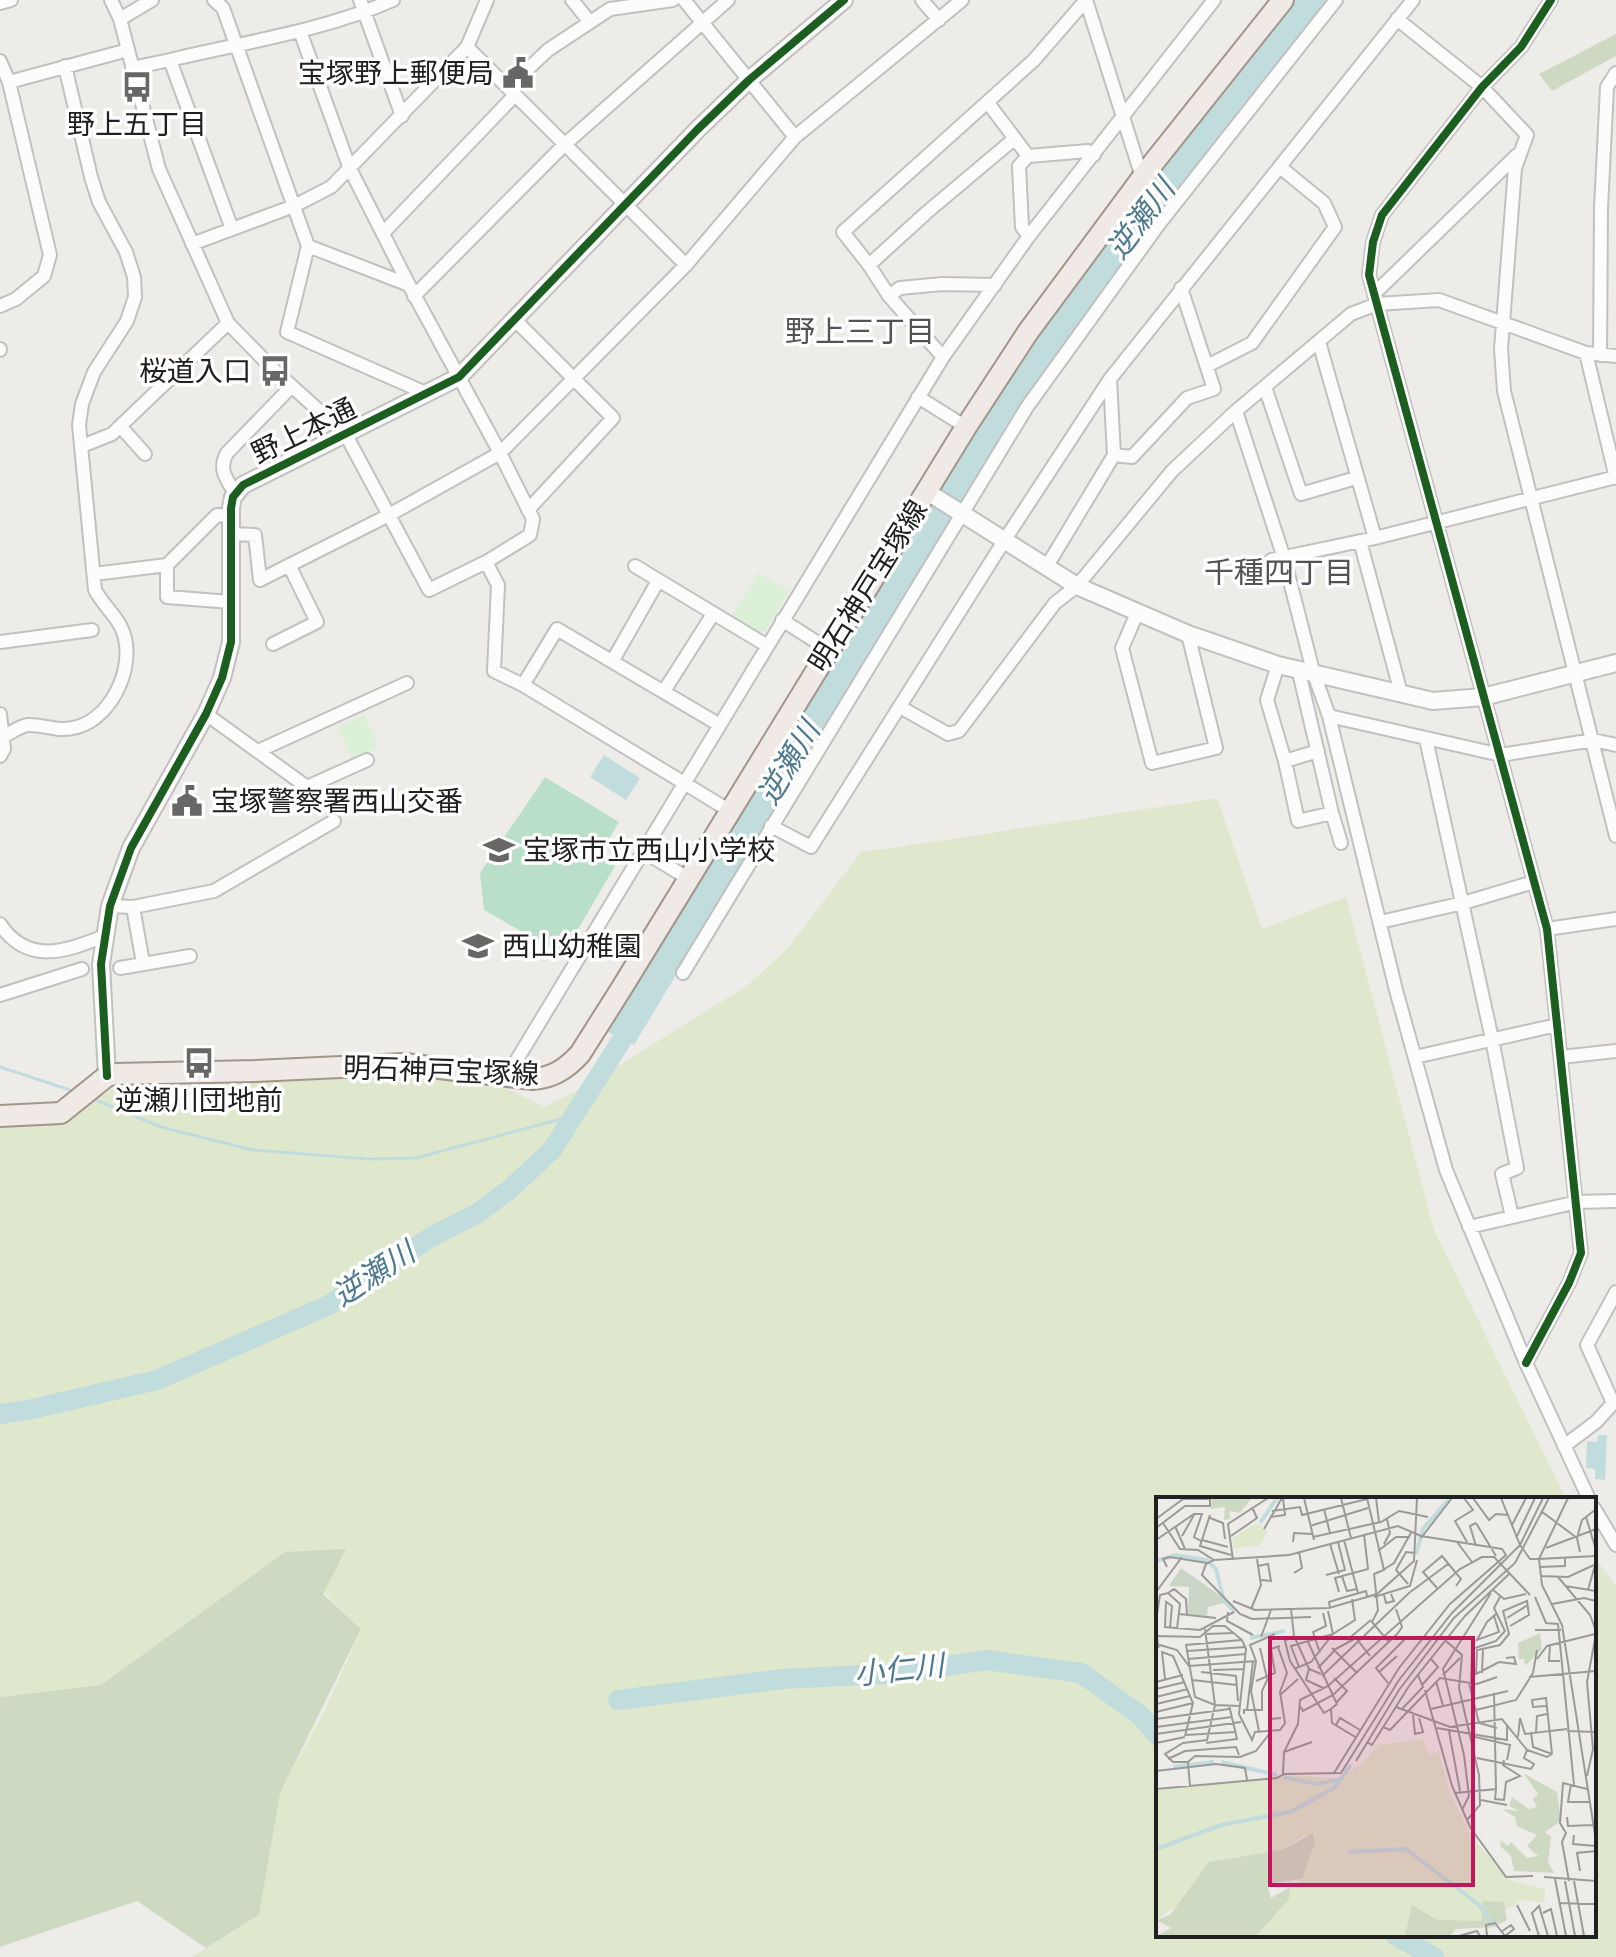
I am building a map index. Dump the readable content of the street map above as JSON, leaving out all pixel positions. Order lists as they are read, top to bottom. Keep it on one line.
{"streets":{"main road":["明石神戸宝塚線"],"street":["野上本通"]},"crossings":[["野上本通","明石神戸宝塚線"]],"districts":["野上三丁目","千種四丁目"],"water":["逆瀬川","小仁川"],"places":{"public building":["宝塚野上郵便局","宝塚警察署西山交番"],"bus stop":["野上五丁目","桜道入口","逆瀬川団地前"],"school or university":["宝塚市立西山小学校","西山幼稚園"]}}
